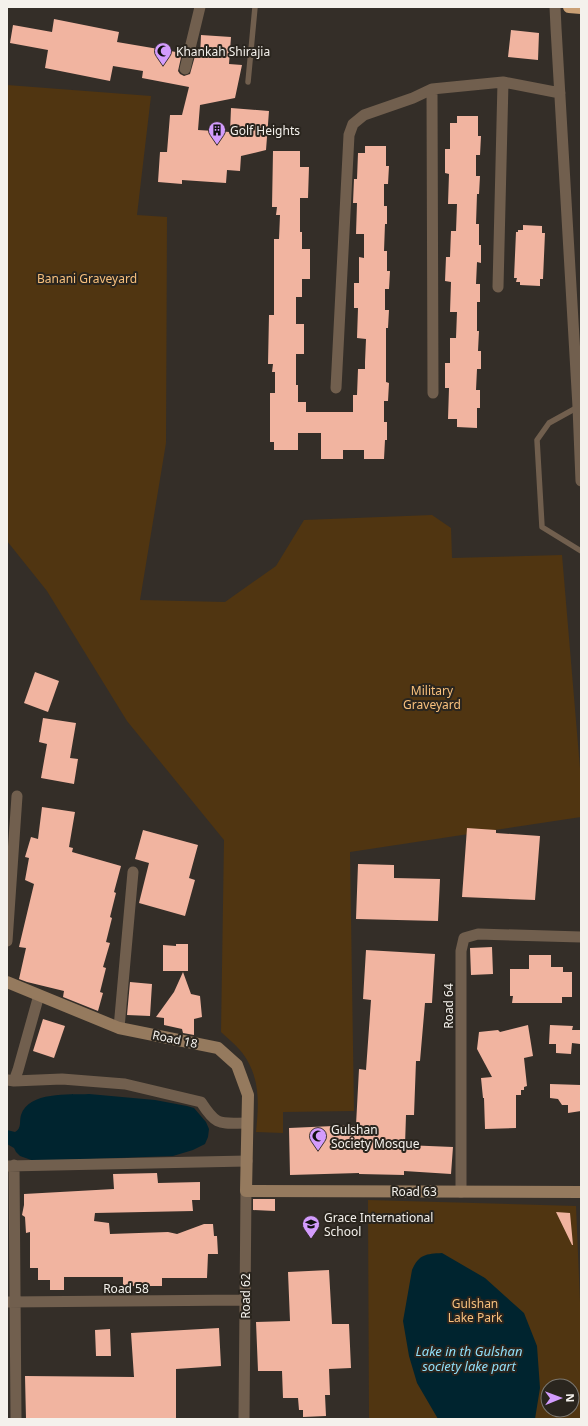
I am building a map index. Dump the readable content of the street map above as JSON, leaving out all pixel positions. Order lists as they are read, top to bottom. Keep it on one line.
{"streets":{"street":["Road 64","Road 18","Road 63","Road 58","Road 62"]},"crossings":[["Road 64","Road 63"],["Road 18","Road 62"],["Road 63","Road 62"],["Road 58","Road 62"]],"water":["Lake in th Gulshan society lake part"],"parks":["Banani Graveyard","Military Graveyard","Gulshan Lake Park"],"places":{"mosque":["Khankah Shirajia","Gulshan Society Mosque"],"building":["Golf Heights"],"school or university":["Grace International School"]},"north":"right"}
